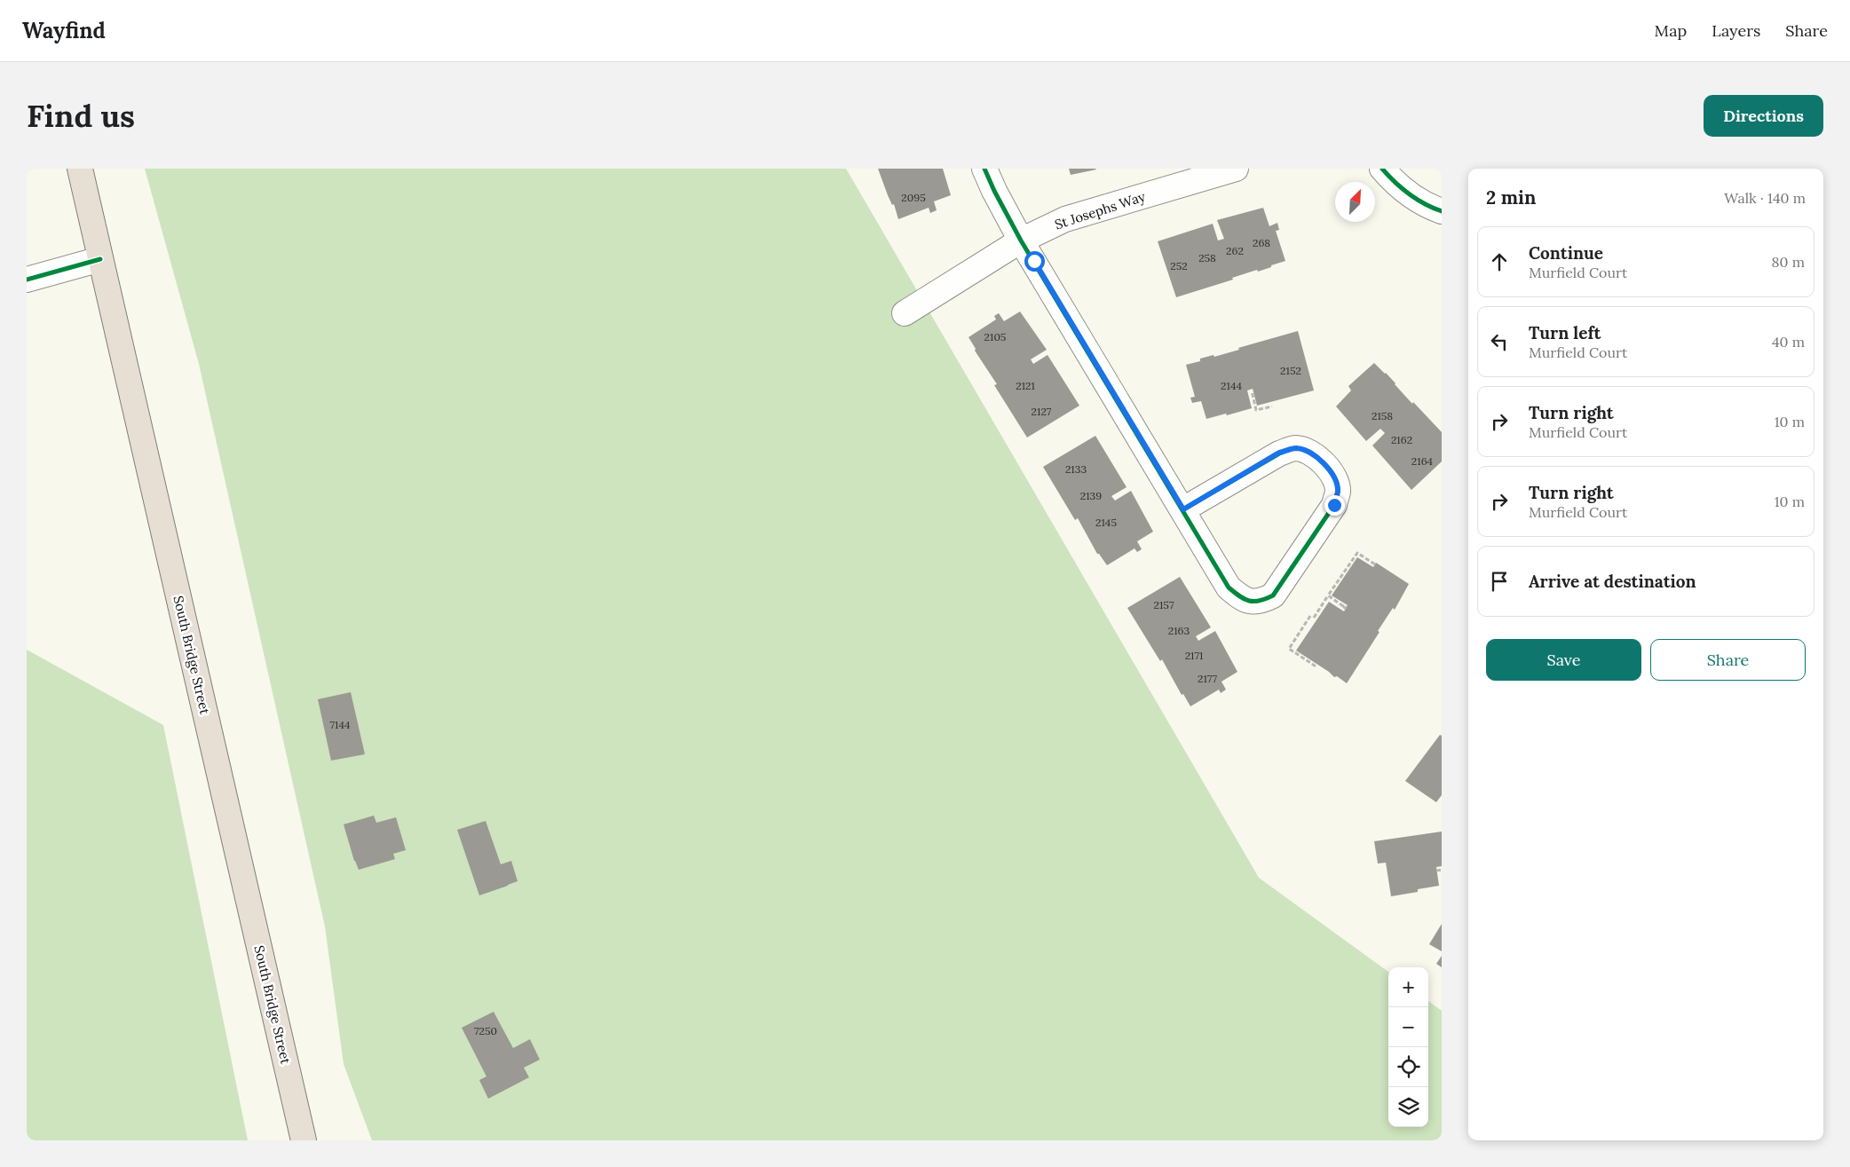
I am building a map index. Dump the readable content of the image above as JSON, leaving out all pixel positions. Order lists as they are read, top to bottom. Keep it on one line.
{"streets":{"highway":["South Bridge Street"],"street":["St Josephs Way"]},"house_numbers":["2095","268","262","258","252","2105","2152","2121","2144","2127","2158","2162","2164","2133","2139","2145","2157","2163","2171","2177","7144","7250"],"north":"top right","page":{"header":"Wayfind","nav":["Map","Layers","Share"],"buttons":["Directions",["Save","Share"]],"title":"Find us","heading":["2 min","Walk · 140 m"],"list":[["Continue","Murfield Court","80 m"],["Turn left","Murfield Court","40 m"],["Turn right","Murfield Court","10 m"],["Turn right","Murfield Court","10 m"],"Arrive at destination"],"map_buttons":["+","−"]}}
